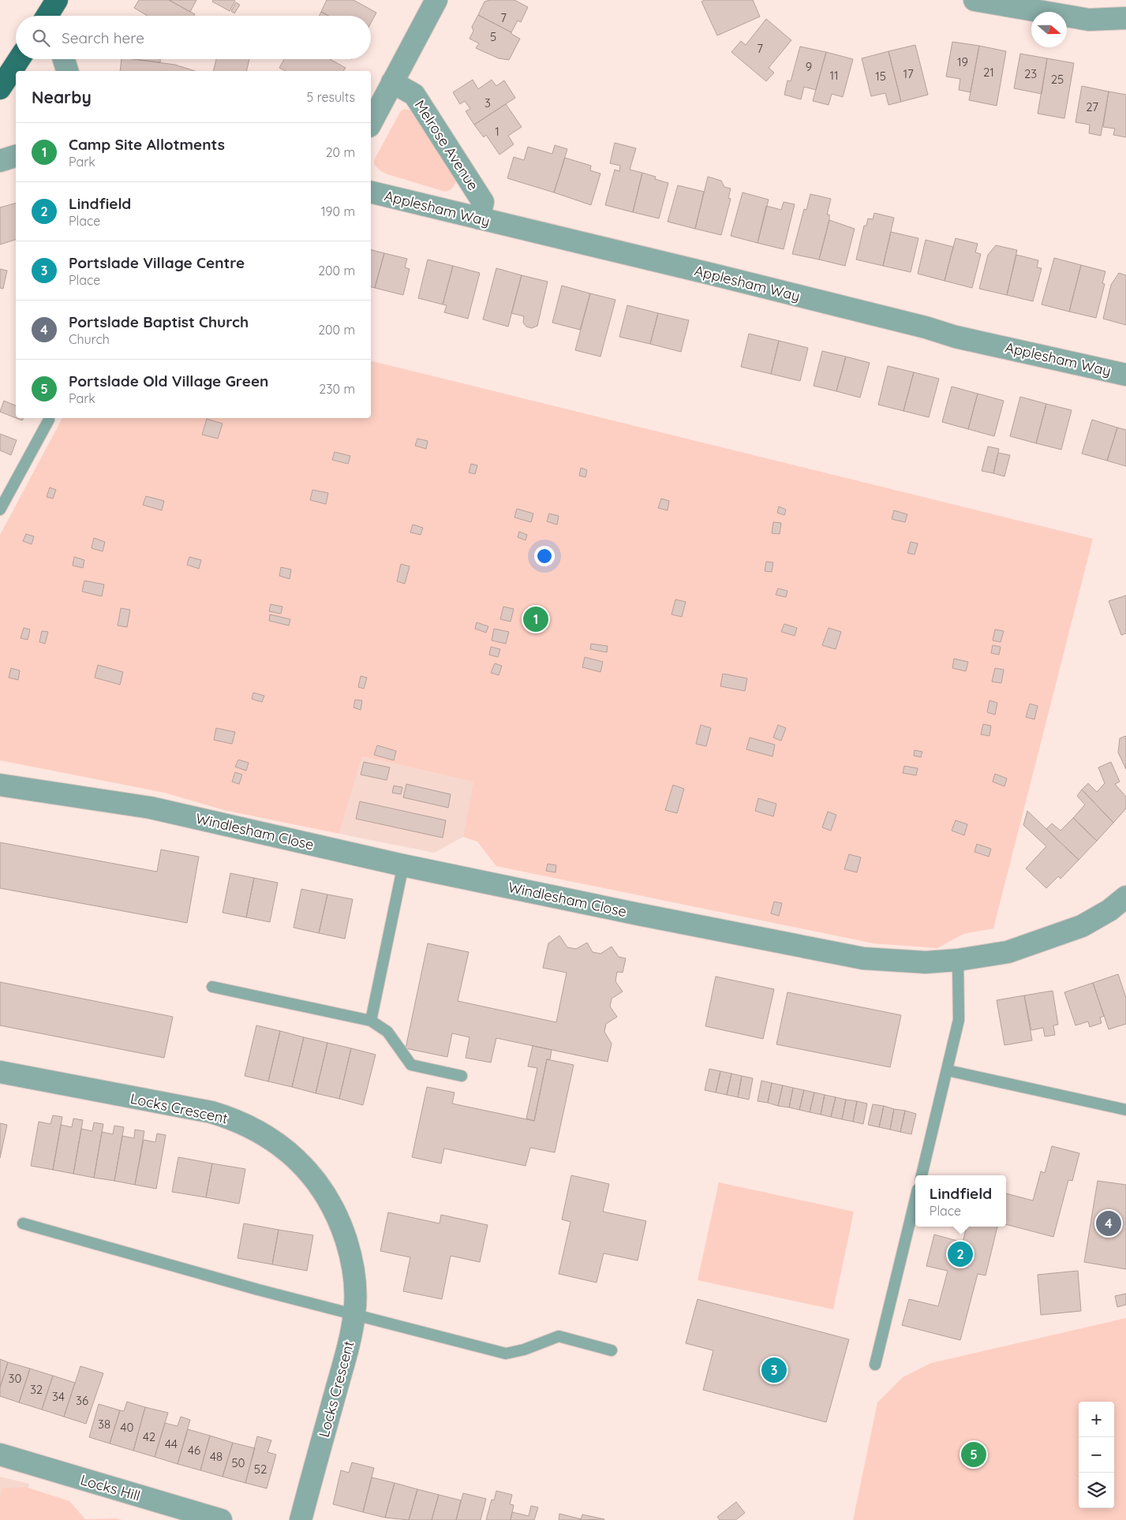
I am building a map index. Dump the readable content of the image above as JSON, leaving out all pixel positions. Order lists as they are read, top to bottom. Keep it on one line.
{"streets":{"street":["Melrose Avenue","Applesham Way","Windlesham Close","Locks Crescent","Locks Hill"]},"crossings":[["Melrose Avenue","Applesham Way"]],"house_numbers":["7","5","7","19","9","21","17","23","11","15","25","3","27","1","30","32","34","36","38","40","42","44","46","48","50","52"],"north":"right","page":{"search":"Search here","heading":["Nearby","5 results"],"list":[{"mark":"1","name":"Camp Site Allotments","note":"Park","value":"20 m"},{"mark":"2","name":"Lindfield","note":"Place","value":"190 m"},{"mark":"3","name":"Portslade Village Centre","note":"Place","value":"200 m"},{"mark":"4","name":"Portslade Baptist Church","note":"Church","value":"200 m"},{"mark":"5","name":"Portslade Old Village Green","note":"Park","value":"230 m"}],"pins":["1","4","2","3","5"],"popup":["Lindfield","Place"],"map_buttons":["+","−"]}}
